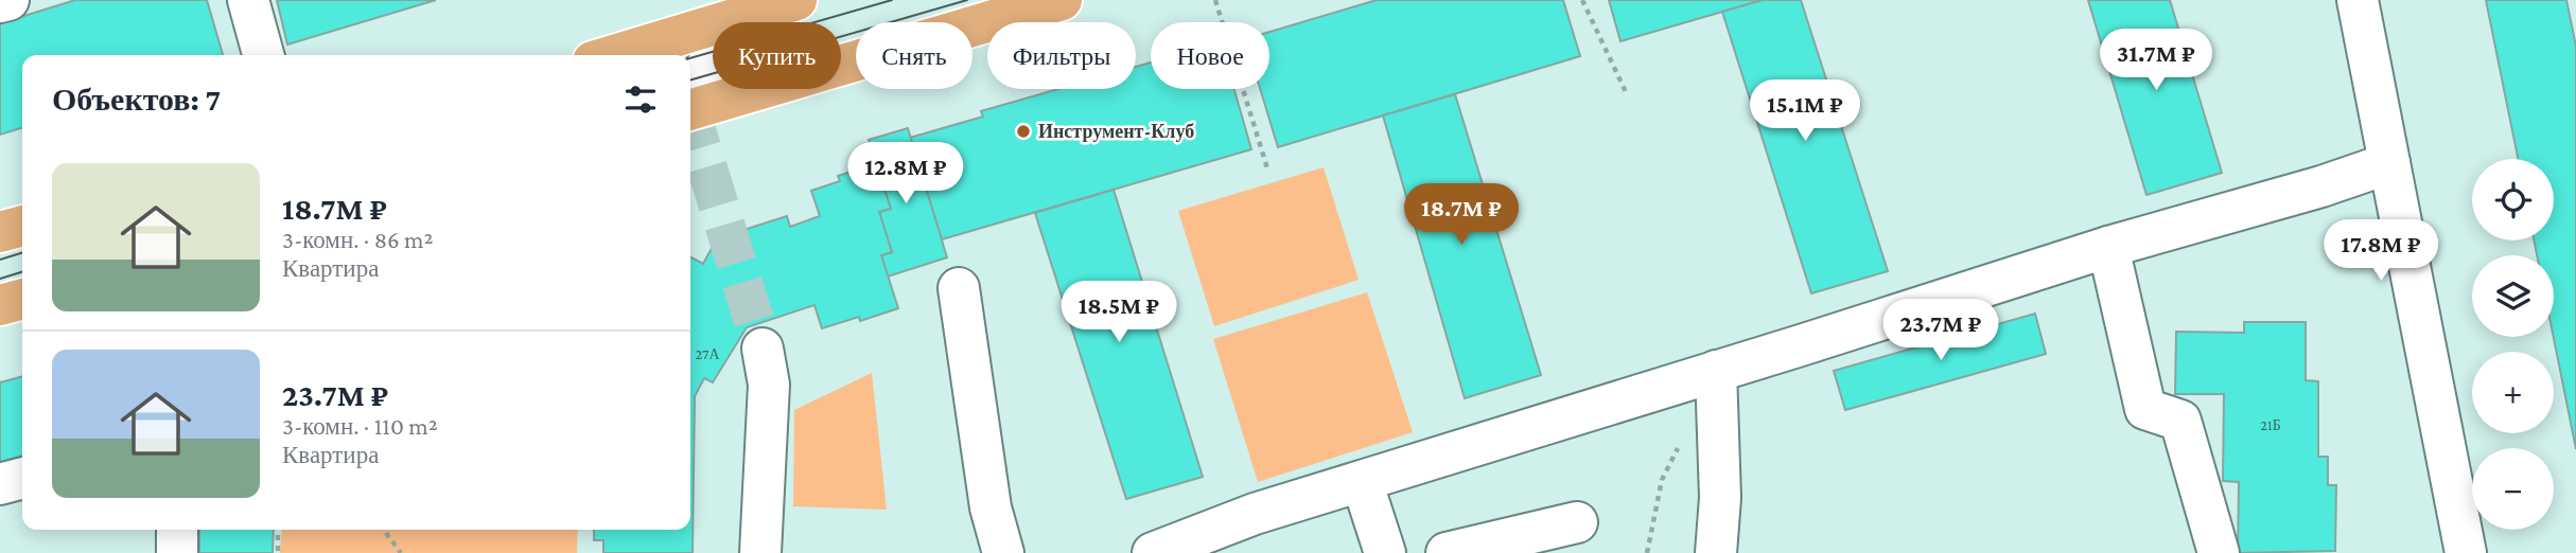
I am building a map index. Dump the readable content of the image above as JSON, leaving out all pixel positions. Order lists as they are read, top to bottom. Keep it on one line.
{"places":["Инструмент-Клуб"],"house_numbers":["27А","21Б"],"page":{"chip":["Купить","Снять","Фильтры","Новое"],"price":["31.7M ₽","15.1M ₽","12.8M ₽","18.7M ₽","17.8M ₽","18.5M ₽","23.7M ₽"],"heading":"Объектов: 7","list":[{"name":"18.7M ₽","note":"3-комн. · 86 m² · Квартира"},{"name":"23.7M ₽","note":"3-комн. · 110 m² · Квартира"}],"map_buttons":["+","−"]}}
